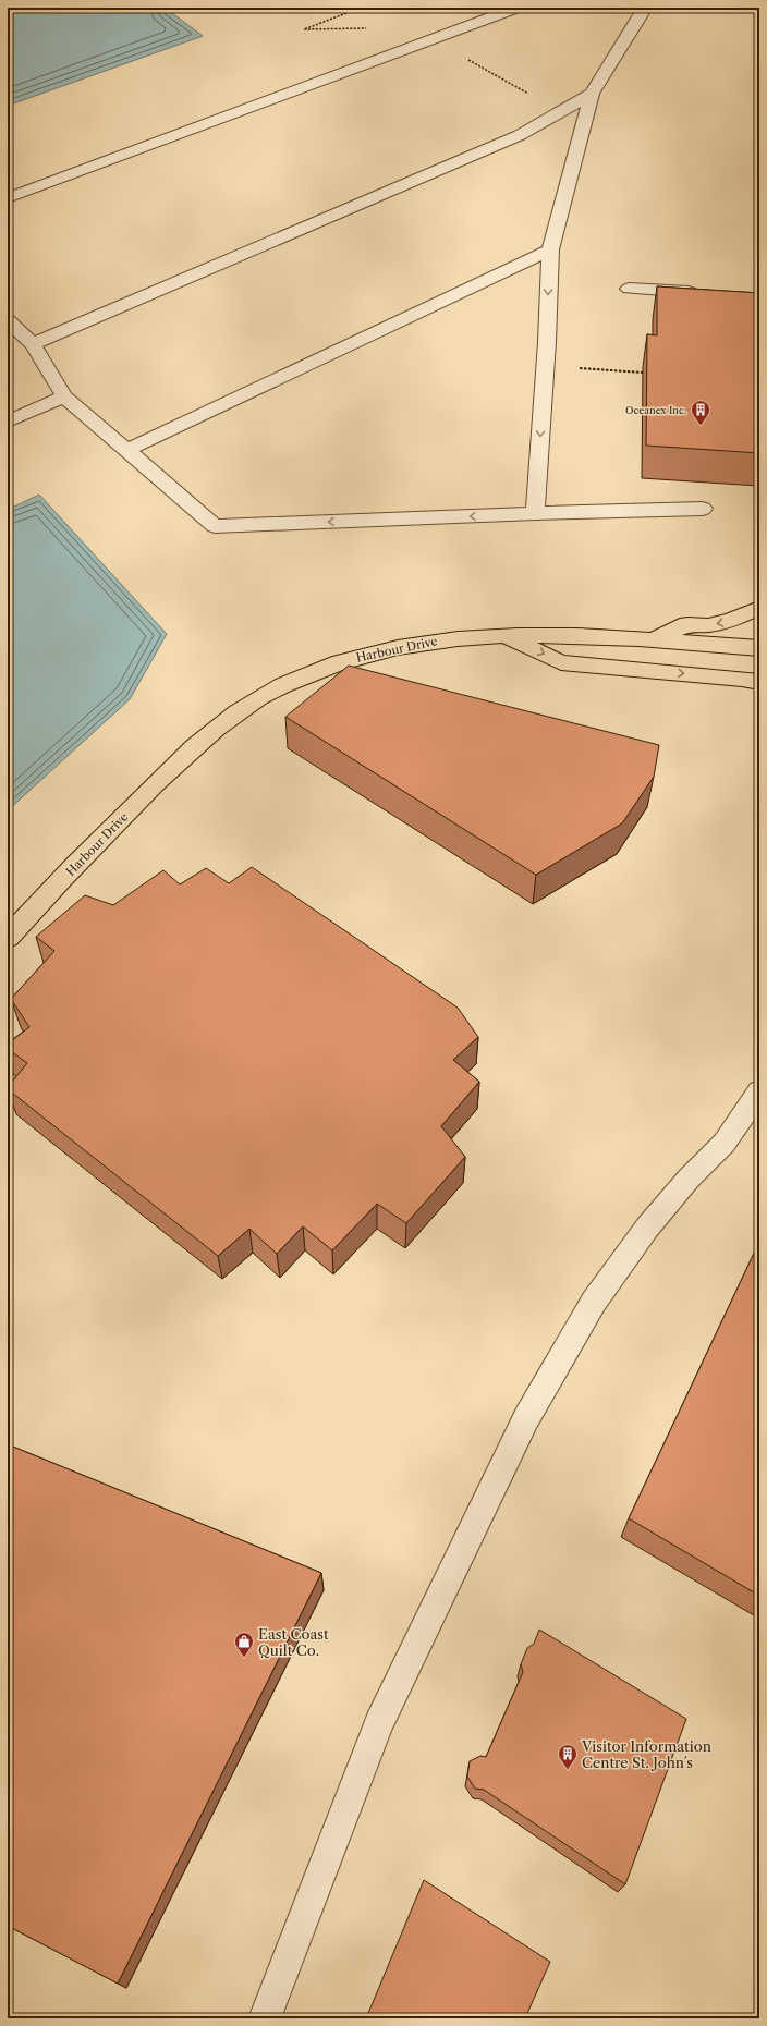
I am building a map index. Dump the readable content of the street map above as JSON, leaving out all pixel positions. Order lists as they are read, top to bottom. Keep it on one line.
{"streets":{"main road":["Harbour Drive"]},"places":{"building":["Oceanex Inc.","Visitor Information Centre St. John´s"],"shop":["East Coast Quilt Co."]}}
